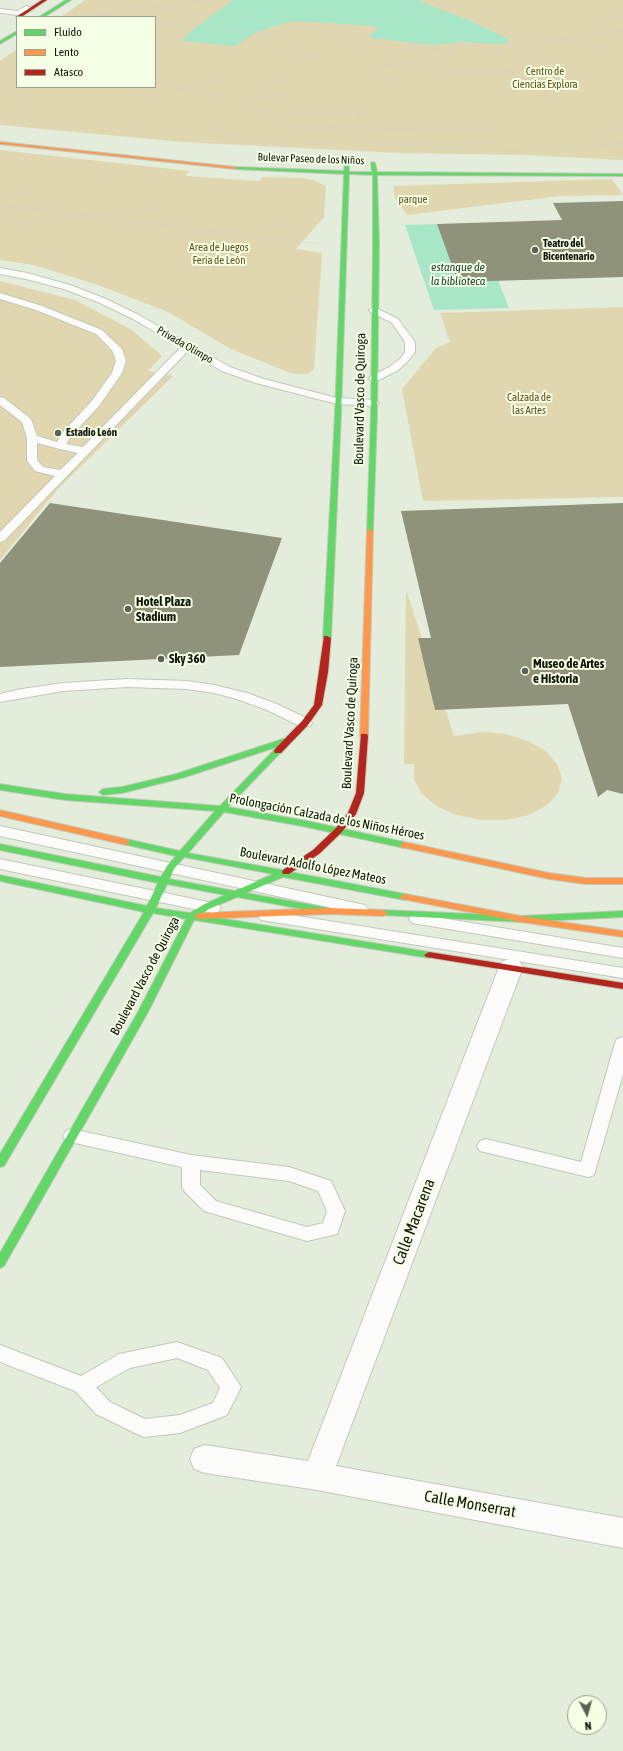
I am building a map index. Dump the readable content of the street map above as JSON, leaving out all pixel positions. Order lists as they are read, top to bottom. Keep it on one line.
{"streets":{"street":["Bulevar Paseo de los Niños","Boulevard Vasco de Quiroga","Prolongación Calzada de los Niños Héroes","Boulevard Adolfo López Mateos","Calle Macarena","Calle Monserrat"],"lane":["Privada Olimpo"]},"crossings":[["Bulevar Paseo de los Niños","Boulevard Vasco de Quiroga"],["Privada Olimpo","Boulevard Vasco de Quiroga"],["Boulevard Vasco de Quiroga","Prolongación Calzada de los Niños Héroes"],["Boulevard Vasco de Quiroga","Boulevard Adolfo López Mateos"],["Calle Macarena","Calle Monserrat"]],"water":["estanque de la biblioteca"],"parks":["Centro de Ciencias Explora","parque","Area de Juegos Feria de León","Calzada de las Artes"],"places":["Teatro del Bicentenario","Estadio León","Hotel Plaza Stadium","Sky 360","Museo de Artes e Historia"],"legend":["Fluido","Lento","Atasco"],"north":"bottom"}
